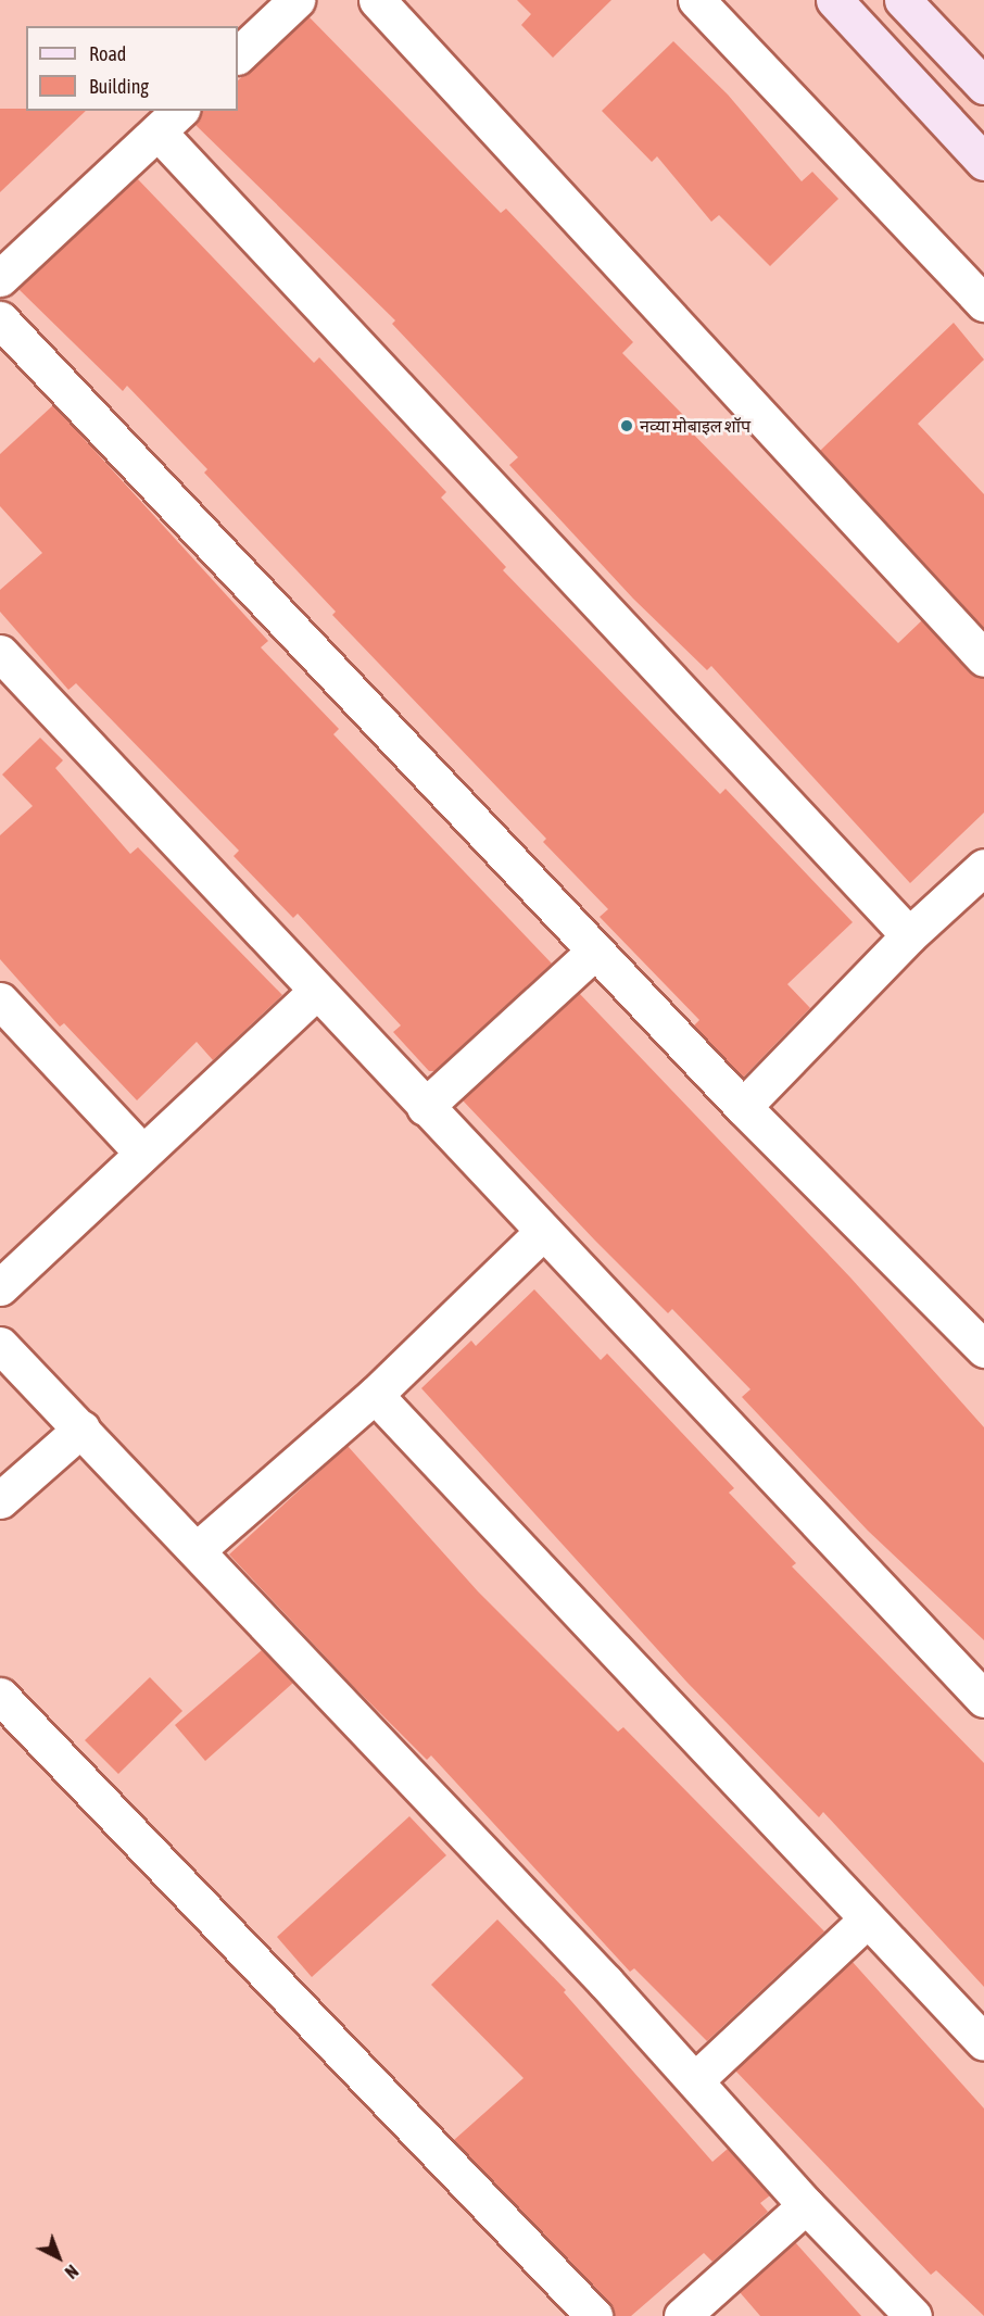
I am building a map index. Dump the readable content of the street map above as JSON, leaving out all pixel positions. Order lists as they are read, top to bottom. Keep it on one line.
{"places":["नव्या मोबाइल शॉप"],"legend":["Road","Building"],"north":"bottom right"}
